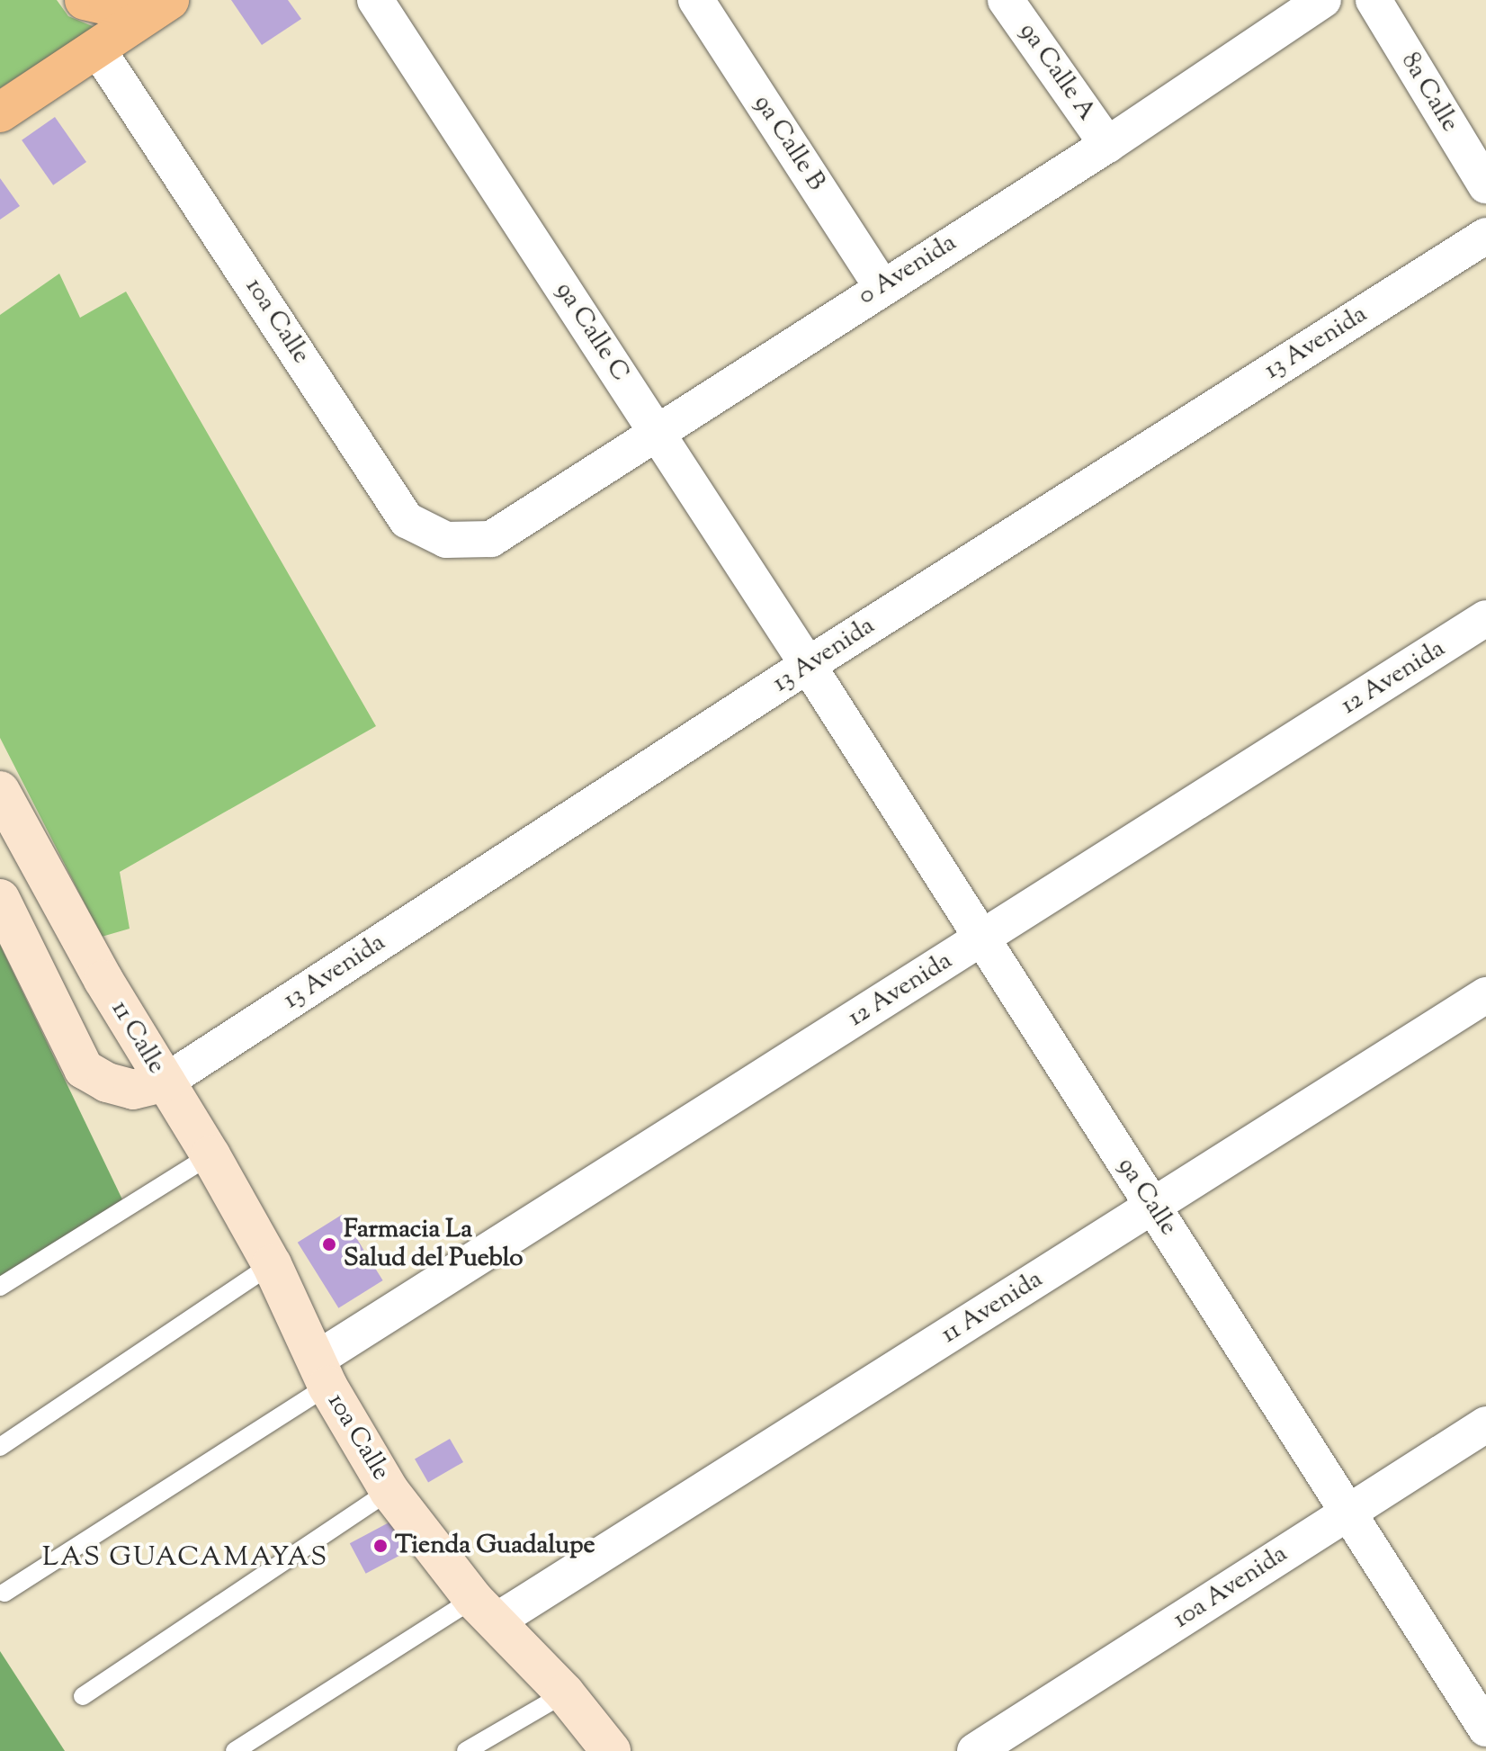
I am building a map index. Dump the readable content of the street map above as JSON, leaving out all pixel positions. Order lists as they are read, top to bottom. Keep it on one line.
{"streets":{"main road":["10a Calle","11 Calle"],"street":["9a Calle A","8a Calle","9a Calle B","0 Avenida","9a Calle C","13 Avenida","12 Avenida","9a Calle","11 Avenida","10a Avenida"]},"crossings":[["9a Calle A","0 Avenida"],["9a Calle B","0 Avenida"],["0 Avenida","10a Calle"],["0 Avenida","9a Calle C"],["10a Calle","13 Avenida"],["10a Calle","12 Avenida"],["10a Calle","11 Calle"],["10a Calle","11 Avenida"],["9a Calle C","13 Avenida"],["9a Calle C","9a Calle"],["13 Avenida","11 Calle"],["13 Avenida","9a Calle"],["12 Avenida","9a Calle"],["9a Calle","11 Avenida"],["9a Calle","10a Avenida"]],"districts":["LAS GUACAMAYAS"],"places":["Farmacia La Salud del Pueblo","Tienda Guadalupe"]}
